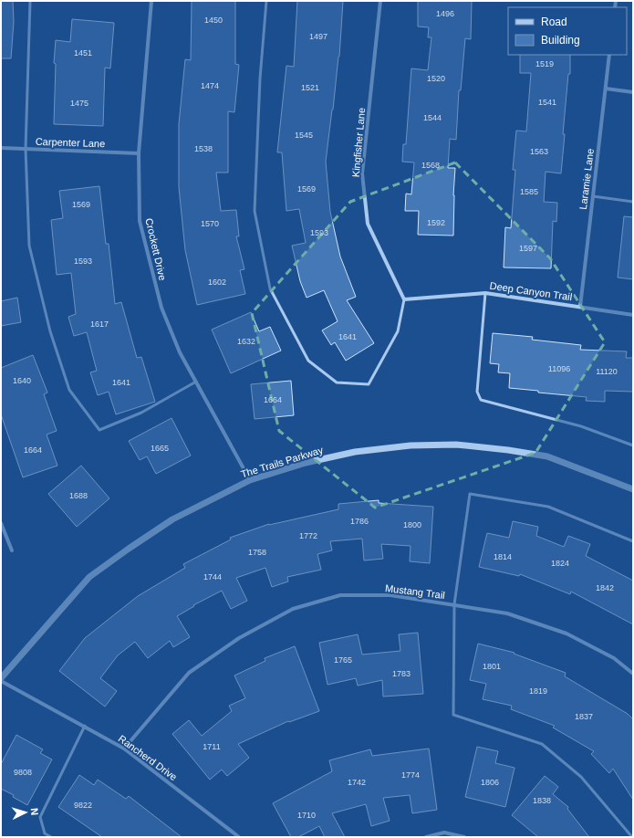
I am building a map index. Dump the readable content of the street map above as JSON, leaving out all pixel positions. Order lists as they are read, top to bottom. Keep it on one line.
{"streets":{"street":["Carpenter Lane","Kingfisher Lane","Laramie Lane","Crockett Drive","Deep Canyon Trail","The Trails Parkway","Mustang Trail","Rancherd Drive"]},"crossings":[["Carpenter Lane","Crockett Drive"],["Kingfisher Lane","Deep Canyon Trail"],["Laramie Lane","Deep Canyon Trail"],["Crockett Drive","The Trails Parkway"],["The Trails Parkway","Rancherd Drive"],["Mustang Trail","Rancherd Drive"]],"house_numbers":["1496","1450","1497","1451","1519","1520","1474","1521","1541","1475","1544","1545","1538","1563","1568","1569","1585","1569","1592","1570","1593","1597","1593","1602","1617","1641","1632","11096","11120","1640","1641","1664","1665","1664","1688","1786","1800","1772","1758","1814","1824","1744","1842","1765","1801","1783","1819","1837","1711","9808","1774","1742","1806","1838","9822","1710"],"legend":["Road","Building"],"north":"right"}
